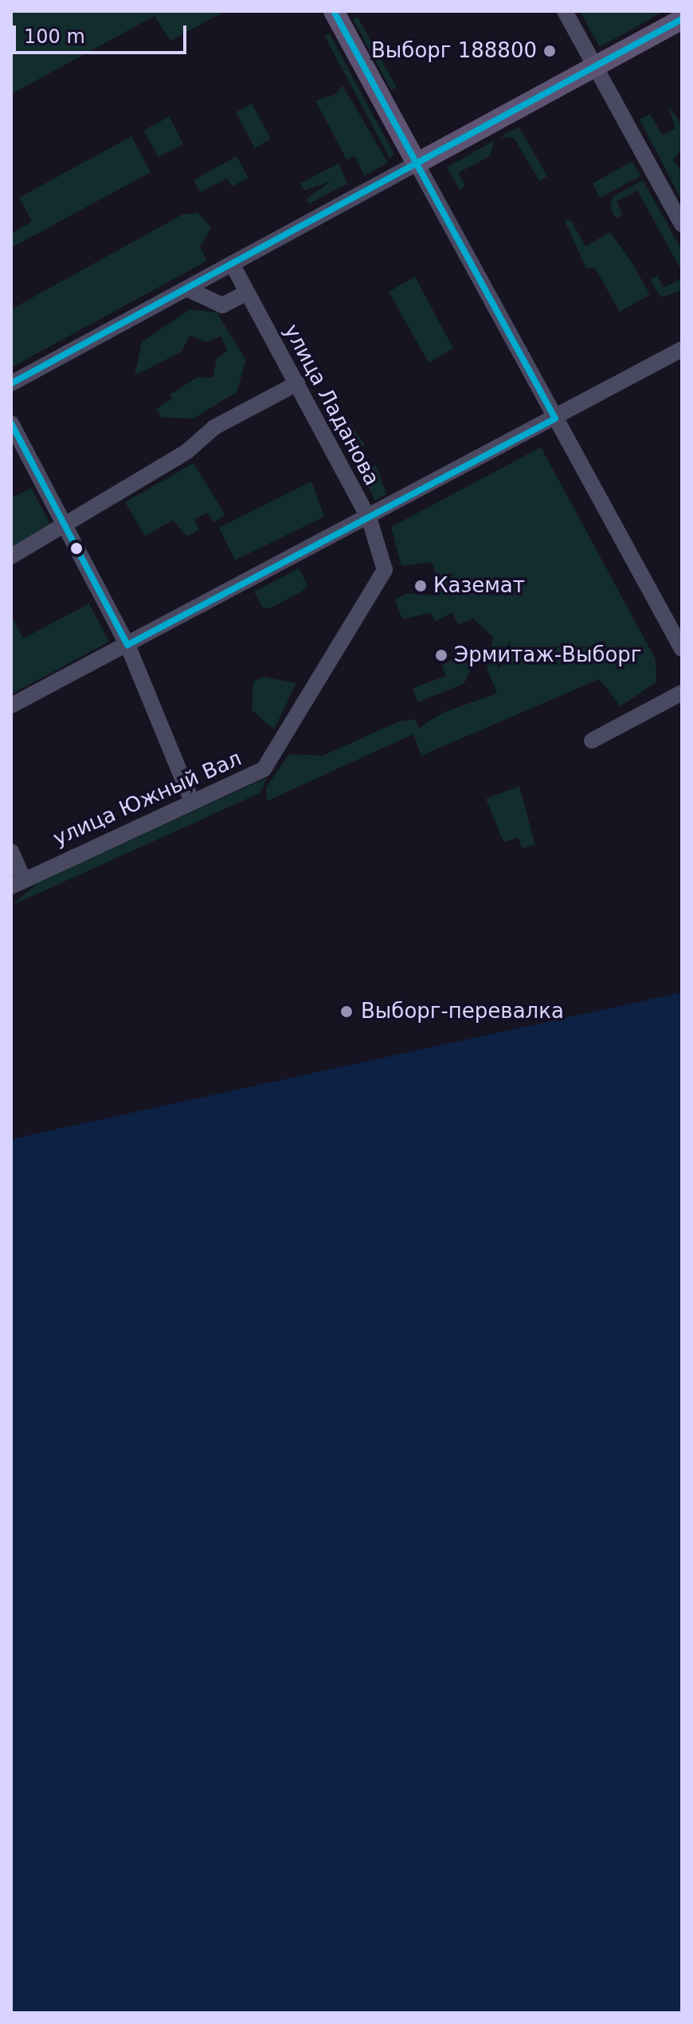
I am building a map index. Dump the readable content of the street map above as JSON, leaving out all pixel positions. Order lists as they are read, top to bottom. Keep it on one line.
{"streets":{"street":["улица Ладанова","улица Южный Вал"]},"crossings":[["улица Ладанова","улица Южный Вал"]],"places":["Выборг 188800","Каземат","Эрмитаж-Выборг","Выборг-перевалка"],"scale_bar":"100 m"}
